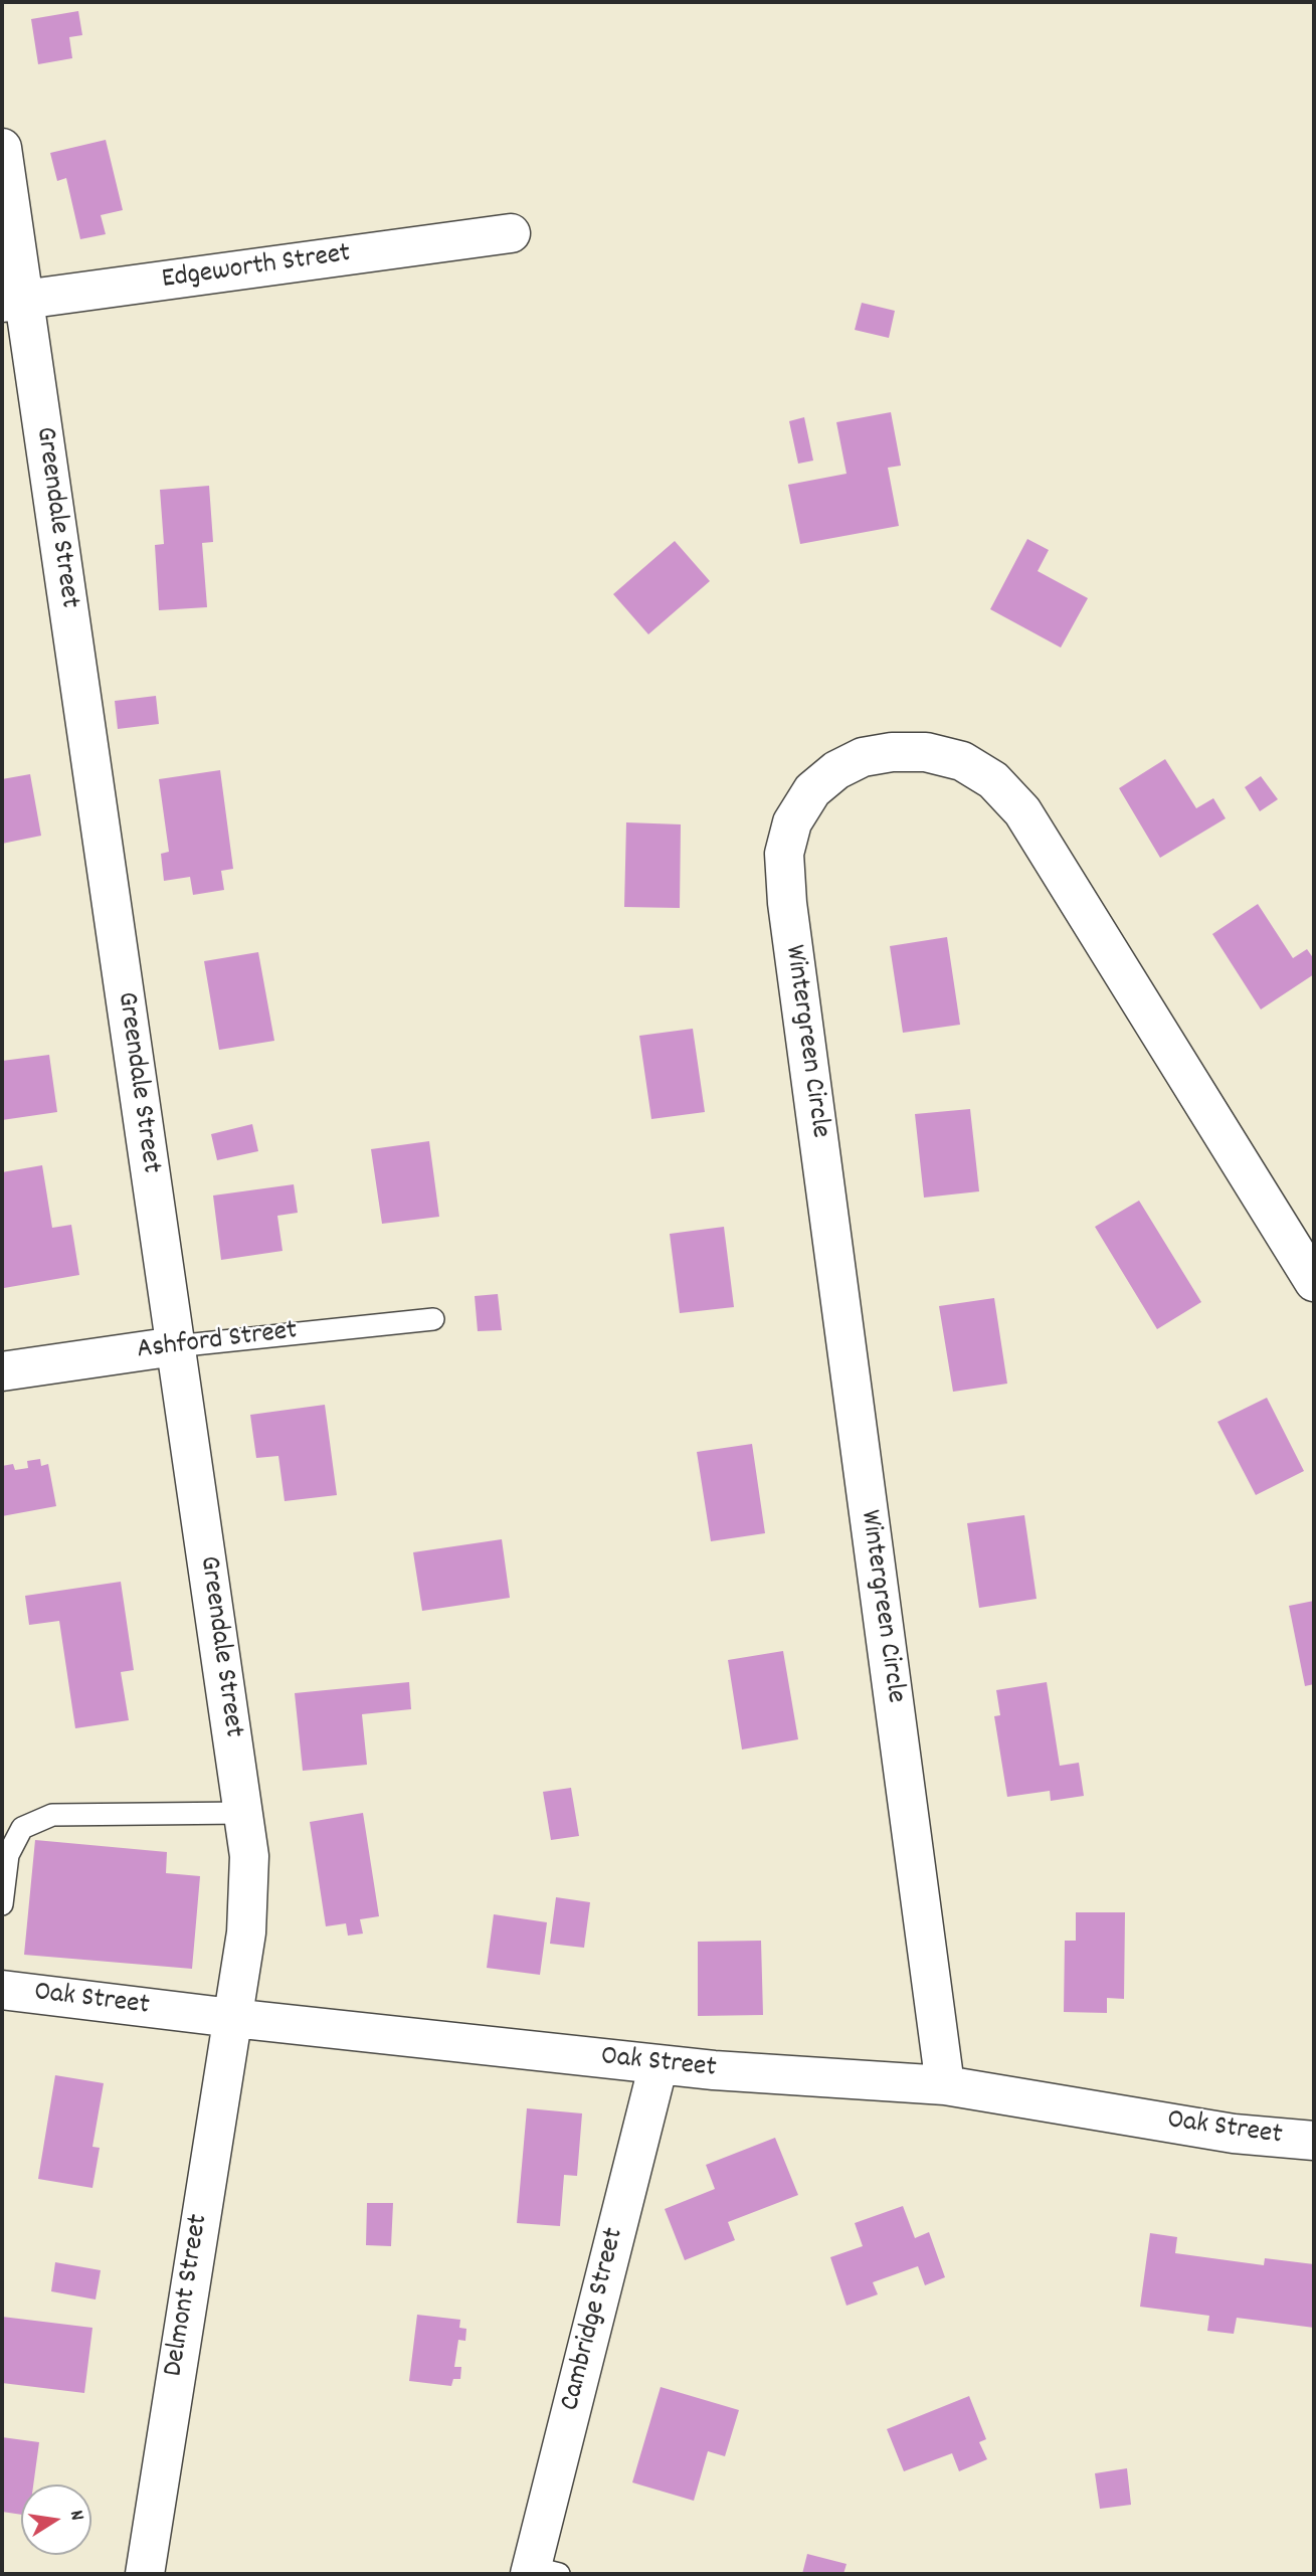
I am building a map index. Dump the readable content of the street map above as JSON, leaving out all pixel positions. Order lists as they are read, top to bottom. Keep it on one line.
{"streets":{"street":["Edgeworth Street","Greendale Street","Wintergreen Circle","Ashford Street","Oak Street","Delmont Street","Cambridge Street"]},"crossings":[["Edgeworth Street","Greendale Street"],["Greendale Street","Ashford Street"],["Greendale Street","Oak Street"],["Greendale Street","Delmont Street"],["Wintergreen Circle","Oak Street"],["Oak Street","Delmont Street"],["Oak Street","Cambridge Street"]],"north":"right"}
